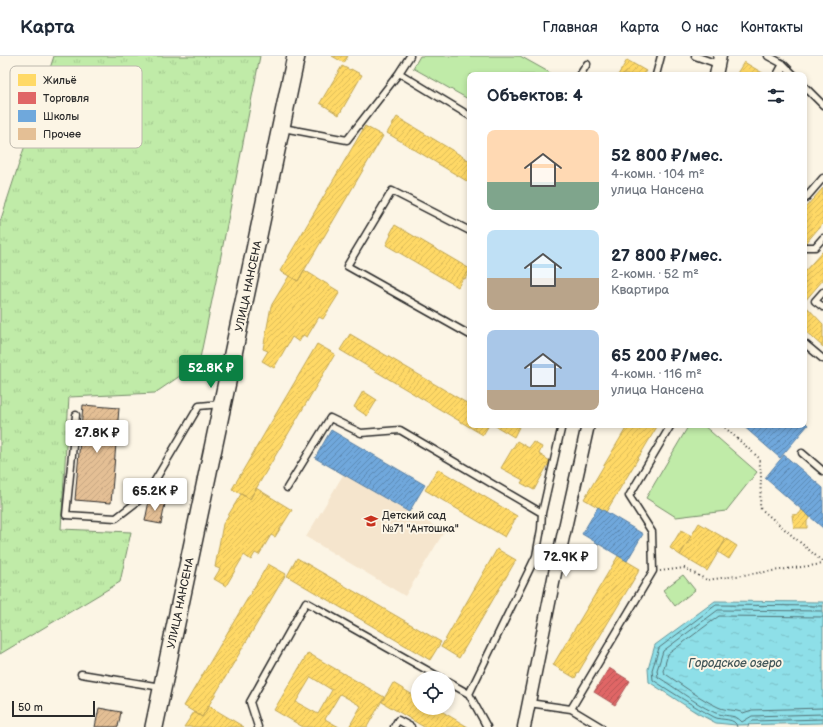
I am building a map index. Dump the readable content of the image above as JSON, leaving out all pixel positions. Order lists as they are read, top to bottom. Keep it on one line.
{"streets":{"street":["УЛИЦА НАНСЕНА"]},"water":["Городское озеро"],"places":{"school or university":["Детский сад №71 \"Антошка\""]},"legend":["Жильё","Торговля","Школы","Прочее"],"scale_bar":"50 m","page":{"header":"Карта","nav":["Главная","Карта","О нас","Контакты"],"heading":"Объектов: 4","list":[{"name":"52 800 ₽/мес.","note":"4-комн. · 104 m² · улица Нансена"},{"name":"27 800 ₽/мес.","note":"2-комн. · 52 m² · Квартира"},{"name":"65 200 ₽/мес.","note":"4-комн. · 116 m² · улица Нансена"}],"price":["52.8K ₽","27.8K ₽","65.2K ₽","72.9K ₽"],"scale":"50 m"}}
